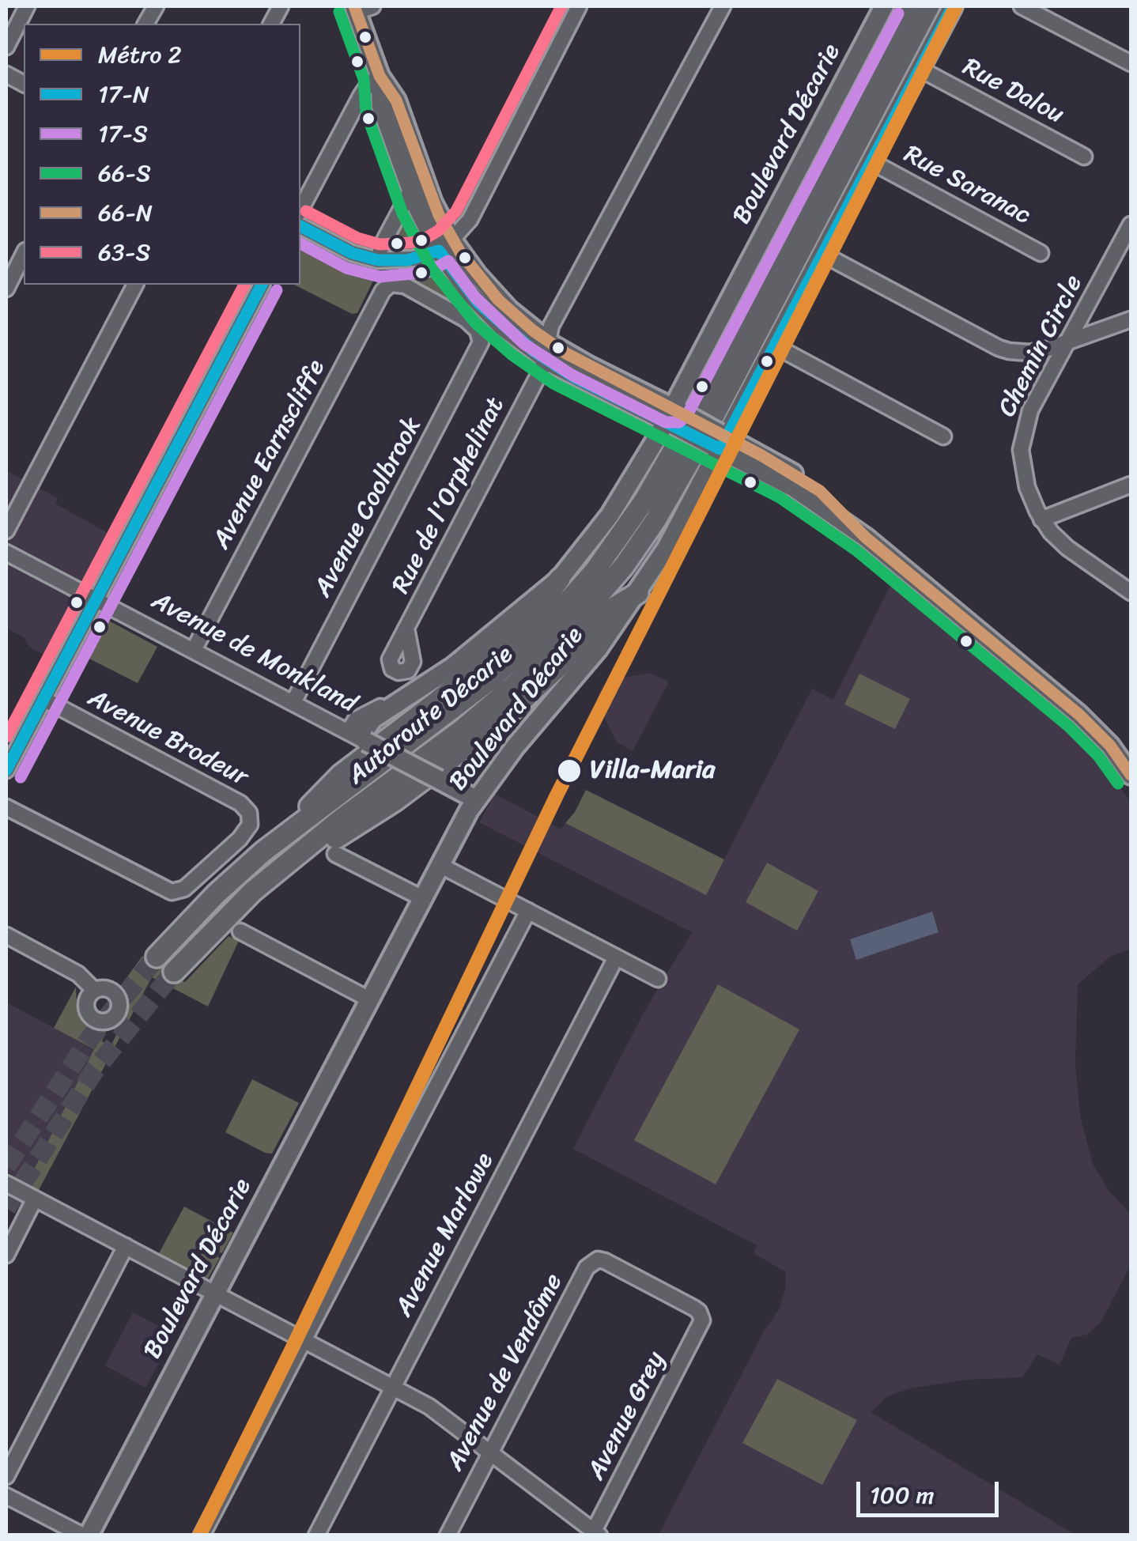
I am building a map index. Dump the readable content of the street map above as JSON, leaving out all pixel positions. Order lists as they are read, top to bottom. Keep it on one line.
{"streets":{"highway":["Autoroute Décarie"],"main road":["Boulevard Décarie","Avenue de Monkland"],"street":["Rue Dalou","Rue Saranac","Chemin Circle","Avenue Earnscliffe","Rue de l'Orphelinat","Avenue Coolbrook","Avenue Brodeur","Avenue Marlowe","Avenue de Vendôme","Avenue Grey"]},"crossings":[["Rue Dalou","Boulevard Décarie"],["Boulevard Décarie","Rue Saranac"],["Boulevard Décarie","Avenue de Monkland"],["Avenue Earnscliffe","Avenue Coolbrook"],["Avenue Earnscliffe","Avenue de Monkland"],["Avenue Coolbrook","Avenue de Monkland"],["Avenue de Vendôme","Avenue Grey"]],"places":["Villa-Maria"],"lines":["metro line 2","transit line 17-N","transit line 66-N","transit line 63-S","transit line 66-S","transit line 17-S"],"legend":["Métro 2","17-N","17-S","66-S","66-N","63-S"],"scale_bar":"100 m"}
